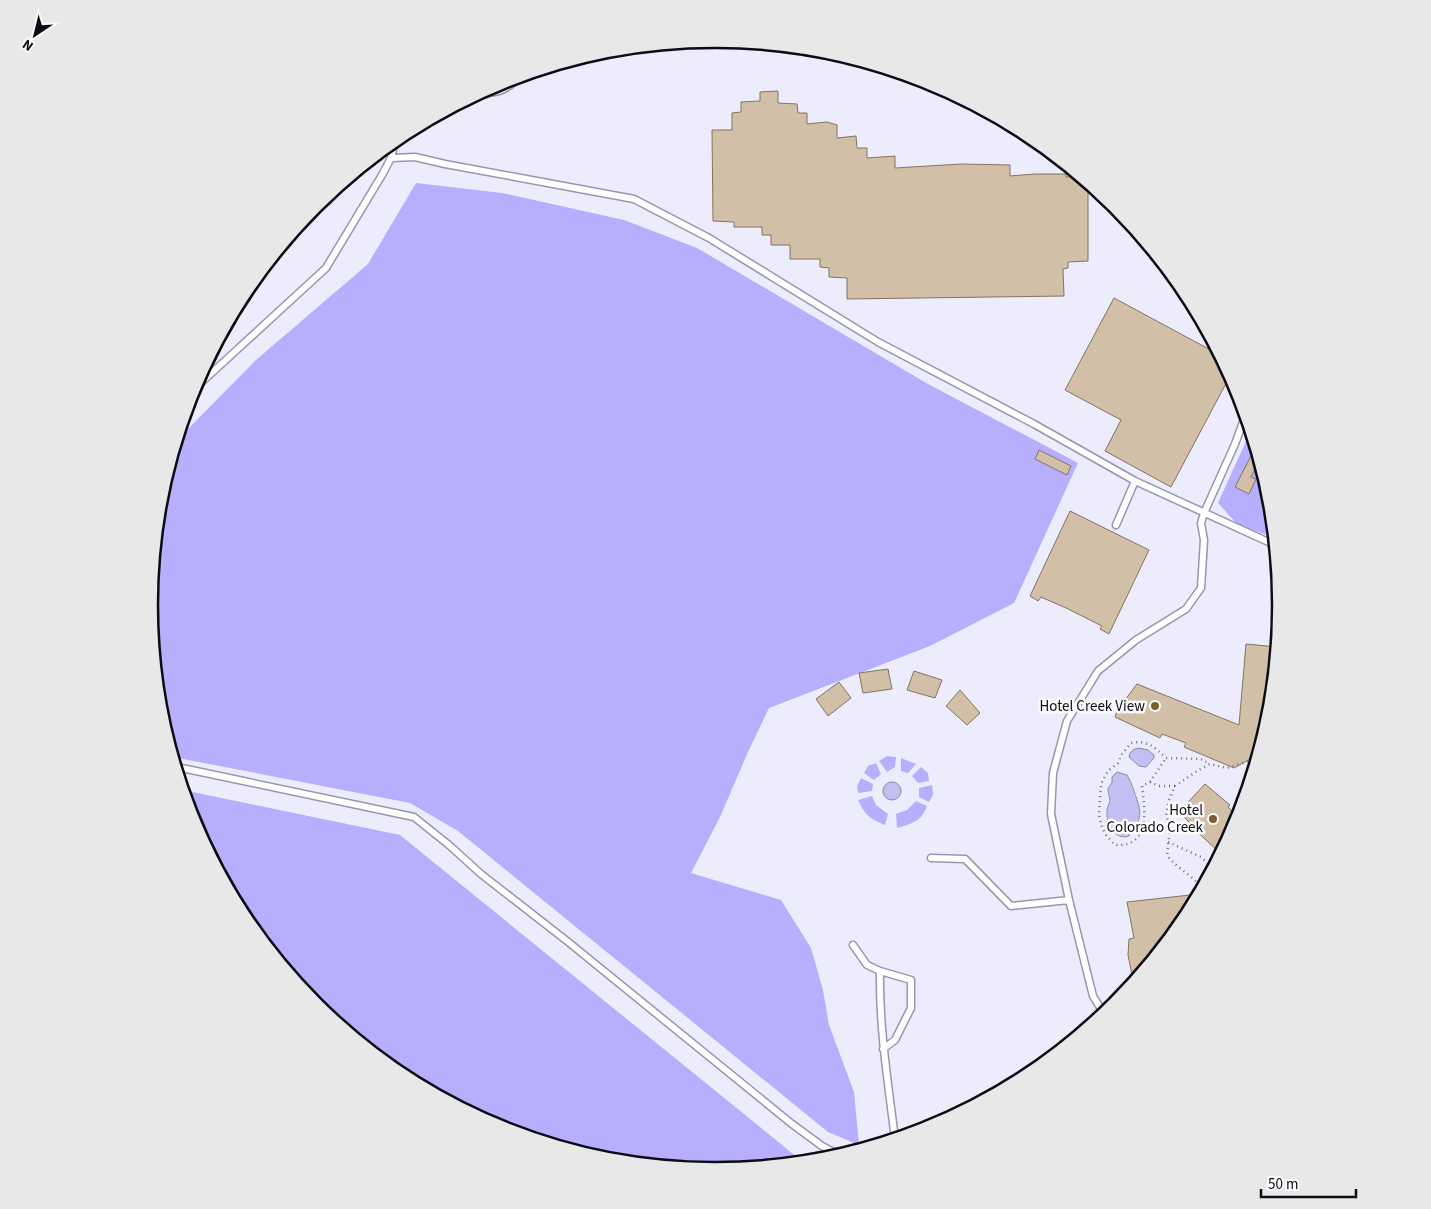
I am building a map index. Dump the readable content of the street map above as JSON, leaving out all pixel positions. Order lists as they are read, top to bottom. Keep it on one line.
{"places":["Hotel Creek View","Hotel Colorado Creek"],"scale_bar":"50 m","north":"bottom left"}
